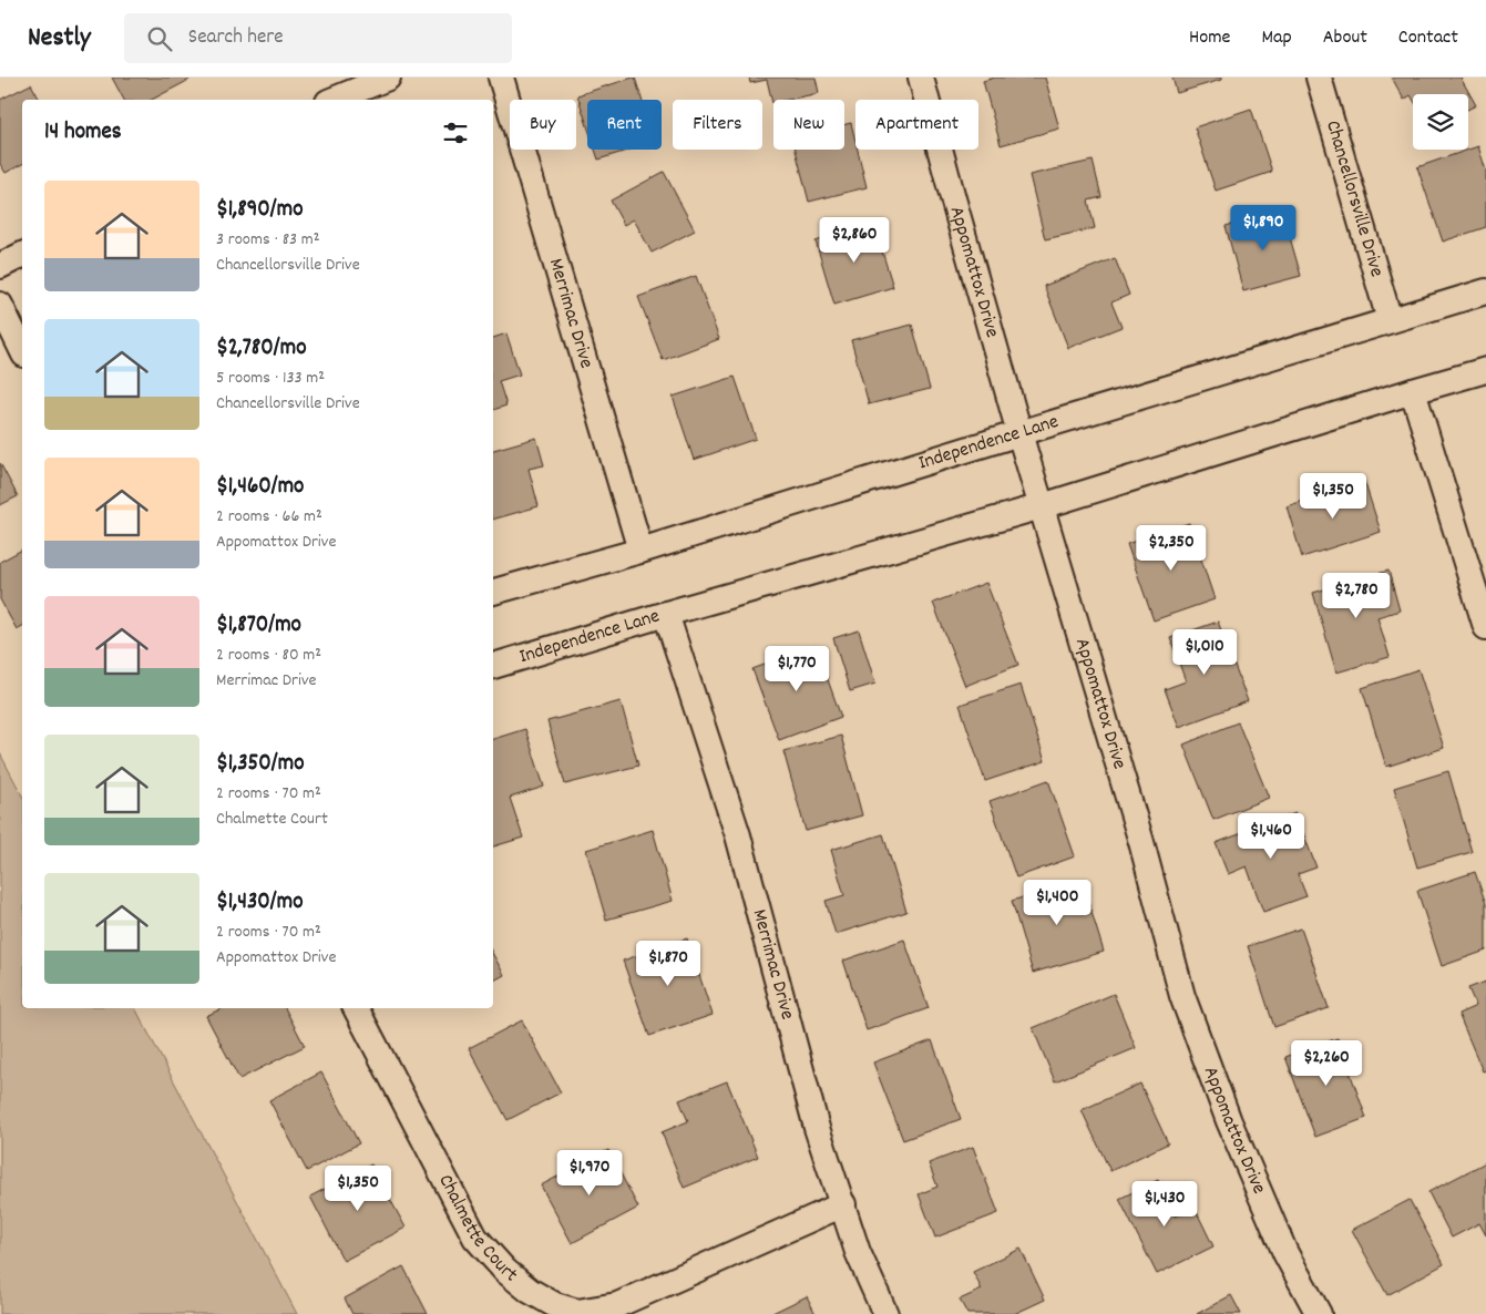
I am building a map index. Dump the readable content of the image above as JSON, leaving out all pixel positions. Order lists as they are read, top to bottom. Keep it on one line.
{"streets":{"street":["Chancellorsville Drive","Appomattox Drive","Merrimac Drive","Independence Lane","Chalmette Court"]},"crossings":[["Chancellorsville Drive","Independence Lane"],["Appomattox Drive","Independence Lane"],["Merrimac Drive","Independence Lane"],["Merrimac Drive","Chalmette Court"]],"page":{"header":"Nestly","search":"Search here","nav":["Home","Map","About","Contact"],"chip":["Buy","Rent","Filters","New","Apartment"],"heading":"14 homes","list":[{"name":"$1,890/mo","note":"3 rooms · 83 m² · Chancellorsville Drive"},{"name":"$2,780/mo","note":"5 rooms · 133 m² · Chancellorsville Drive"},{"name":"$1,460/mo","note":"2 rooms · 66 m² · Appomattox Drive"},{"name":"$1,870/mo","note":"2 rooms · 80 m² · Merrimac Drive"},{"name":"$1,350/mo","note":"2 rooms · 70 m² · Chalmette Court"},{"name":"$1,430/mo","note":"2 rooms · 70 m² · Appomattox Drive"}],"price":["$1,890","$2,860","$1,350","$2,350","$2,780","$1,010","$1,770","$1,460","$1,400","$1,870","$2,260","$1,970","$1,350","$1,430"]}}
